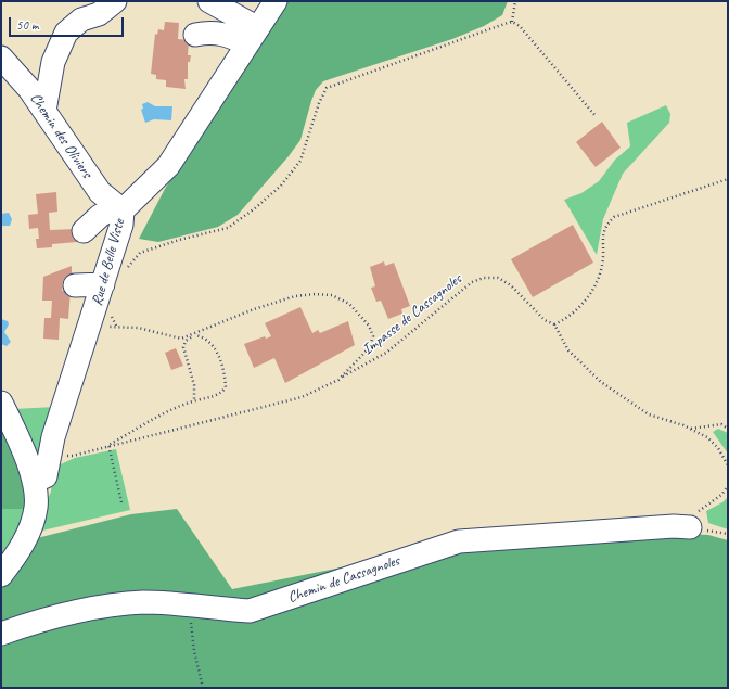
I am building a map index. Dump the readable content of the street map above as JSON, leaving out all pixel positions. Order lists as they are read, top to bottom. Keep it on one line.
{"streets":{"street":["Chemin des Oliviers","Rue de Belle Viste","Chemin de Cassagnoles"],"path":["Impasse de Cassagnoles"]},"crossings":[["Chemin des Oliviers","Rue de Belle Viste"],["Rue de Belle Viste","Impasse de Cassagnoles"]],"scale_bar":"50 m"}
